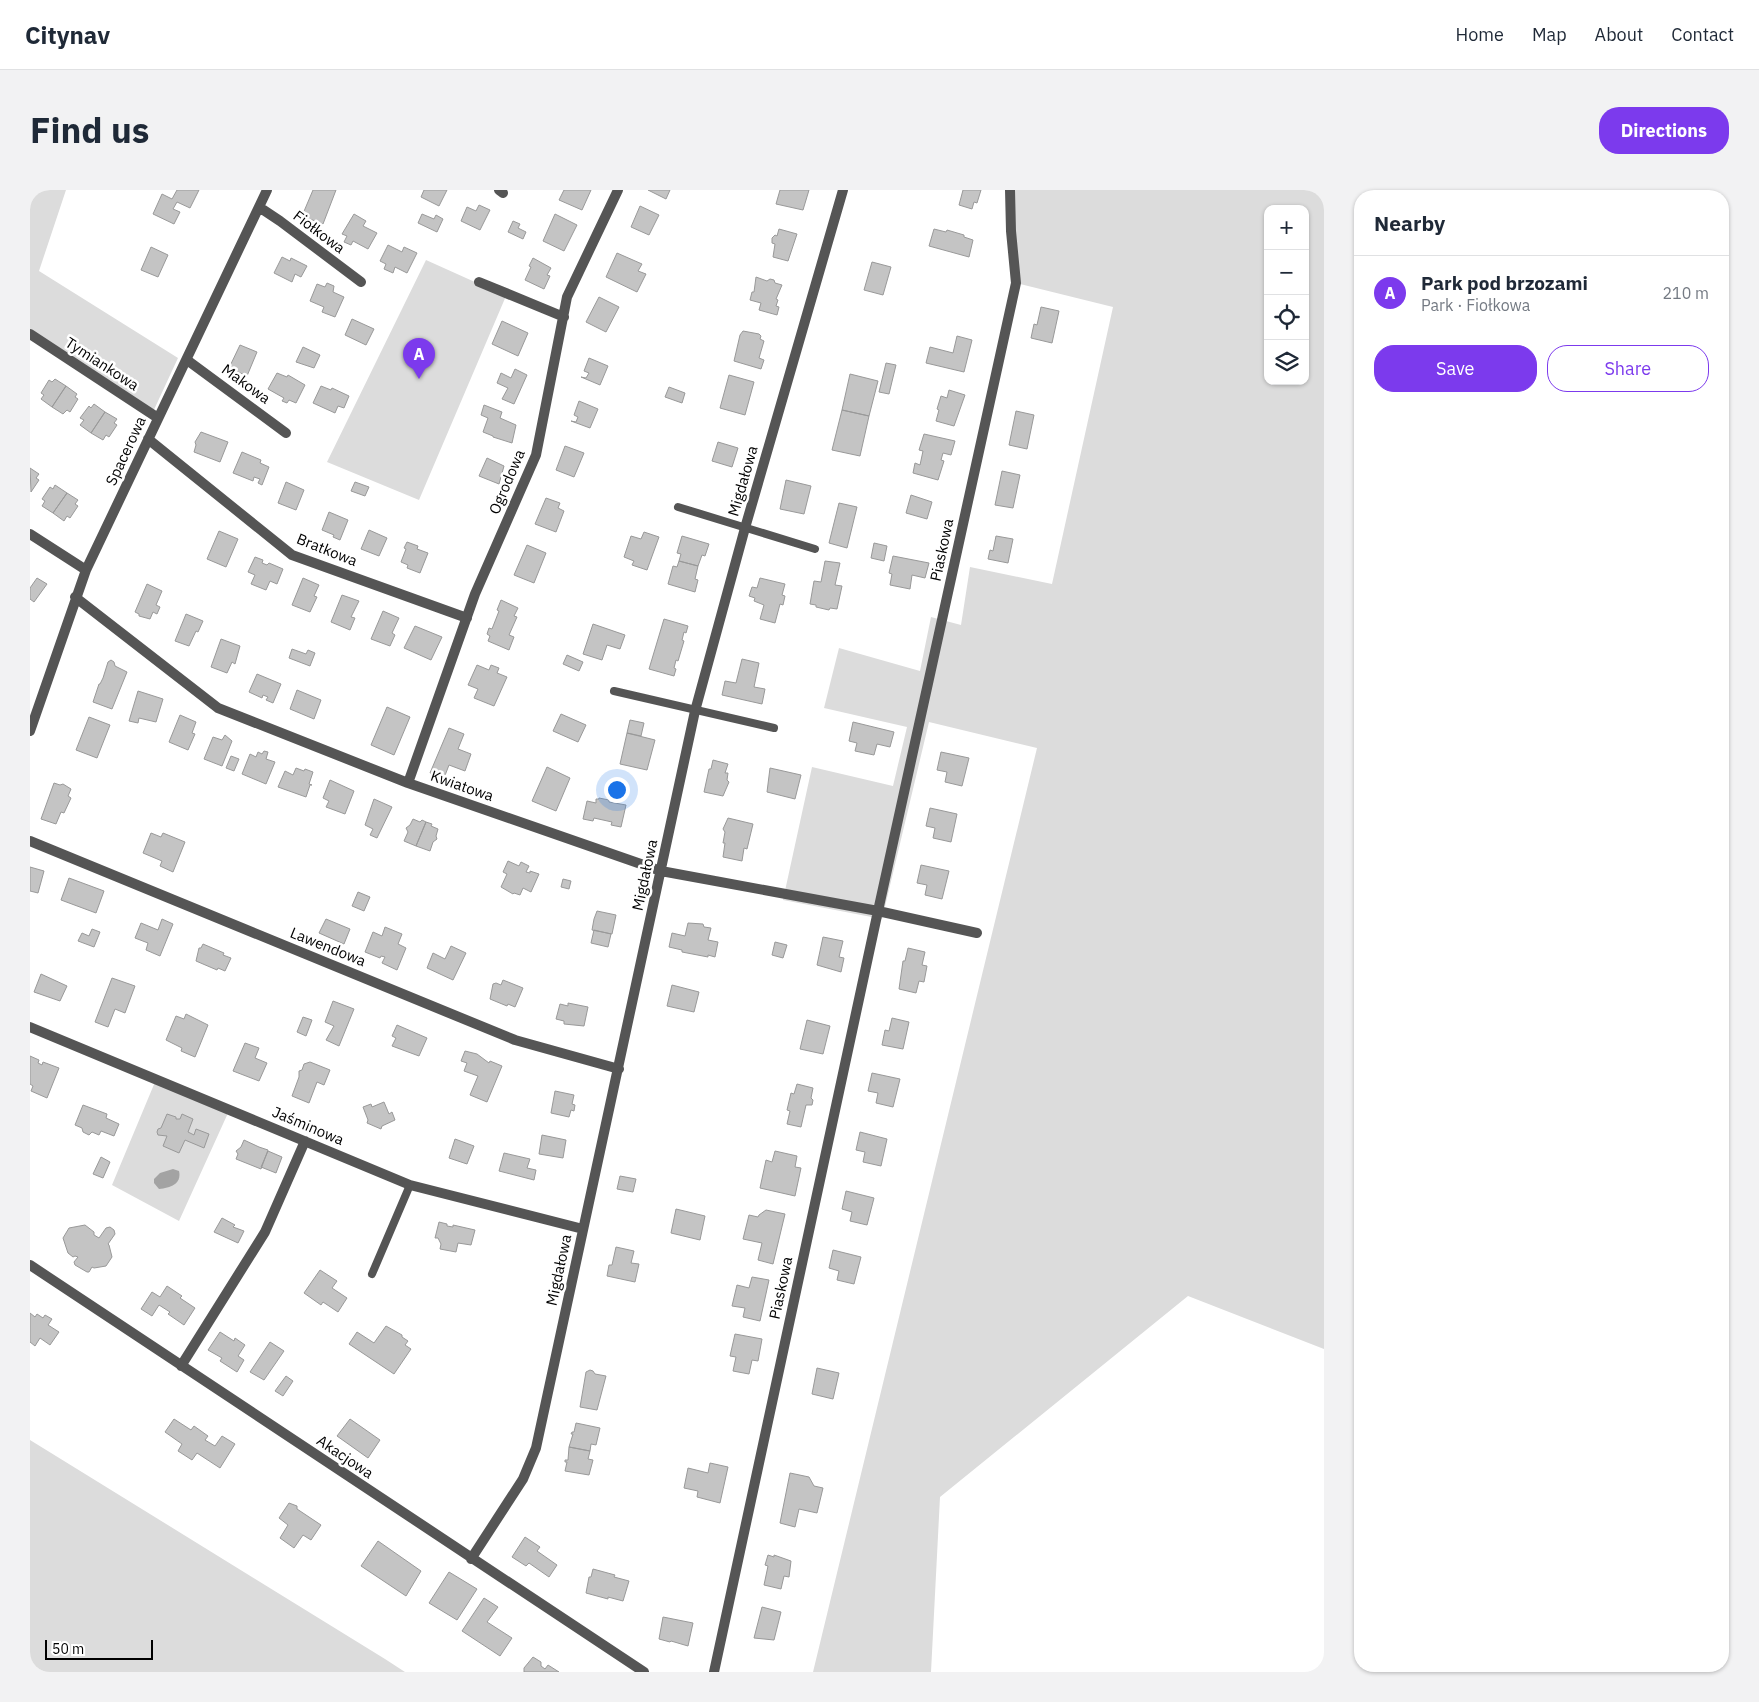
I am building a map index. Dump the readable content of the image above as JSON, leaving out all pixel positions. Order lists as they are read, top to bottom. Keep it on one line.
{"streets":{"street":["Fiołkowa","Tymiankowa","Makowa","Spacerowa","Migdałowa","Ogrodowa","Bratkowa","Piaskowa","Kwiatowa","Lawendowa","Jaśminowa","Akacjowa"]},"crossings":[["Fiołkowa","Spacerowa"],["Tymiankowa","Spacerowa"],["Makowa","Spacerowa"],["Spacerowa","Bratkowa"],["Spacerowa","Kwiatowa"],["Migdałowa","Kwiatowa"],["Migdałowa","Lawendowa"],["Migdałowa","Jaśminowa"],["Migdałowa","Akacjowa"],["Ogrodowa","Bratkowa"],["Ogrodowa","Kwiatowa"],["Piaskowa","Kwiatowa"]],"scale_bar":"50 m","page":{"header":"Citynav","nav":["Home","Map","About","Contact"],"title":"Find us","buttons":["Directions",["Save","Share"]],"heading":"Nearby","map_buttons":["+","−"],"list":[{"mark":"A","name":"Park pod brzozami","note":"Park · Fiołkowa","value":"210 m"}],"pins":"A","scale":"50 m"}}
